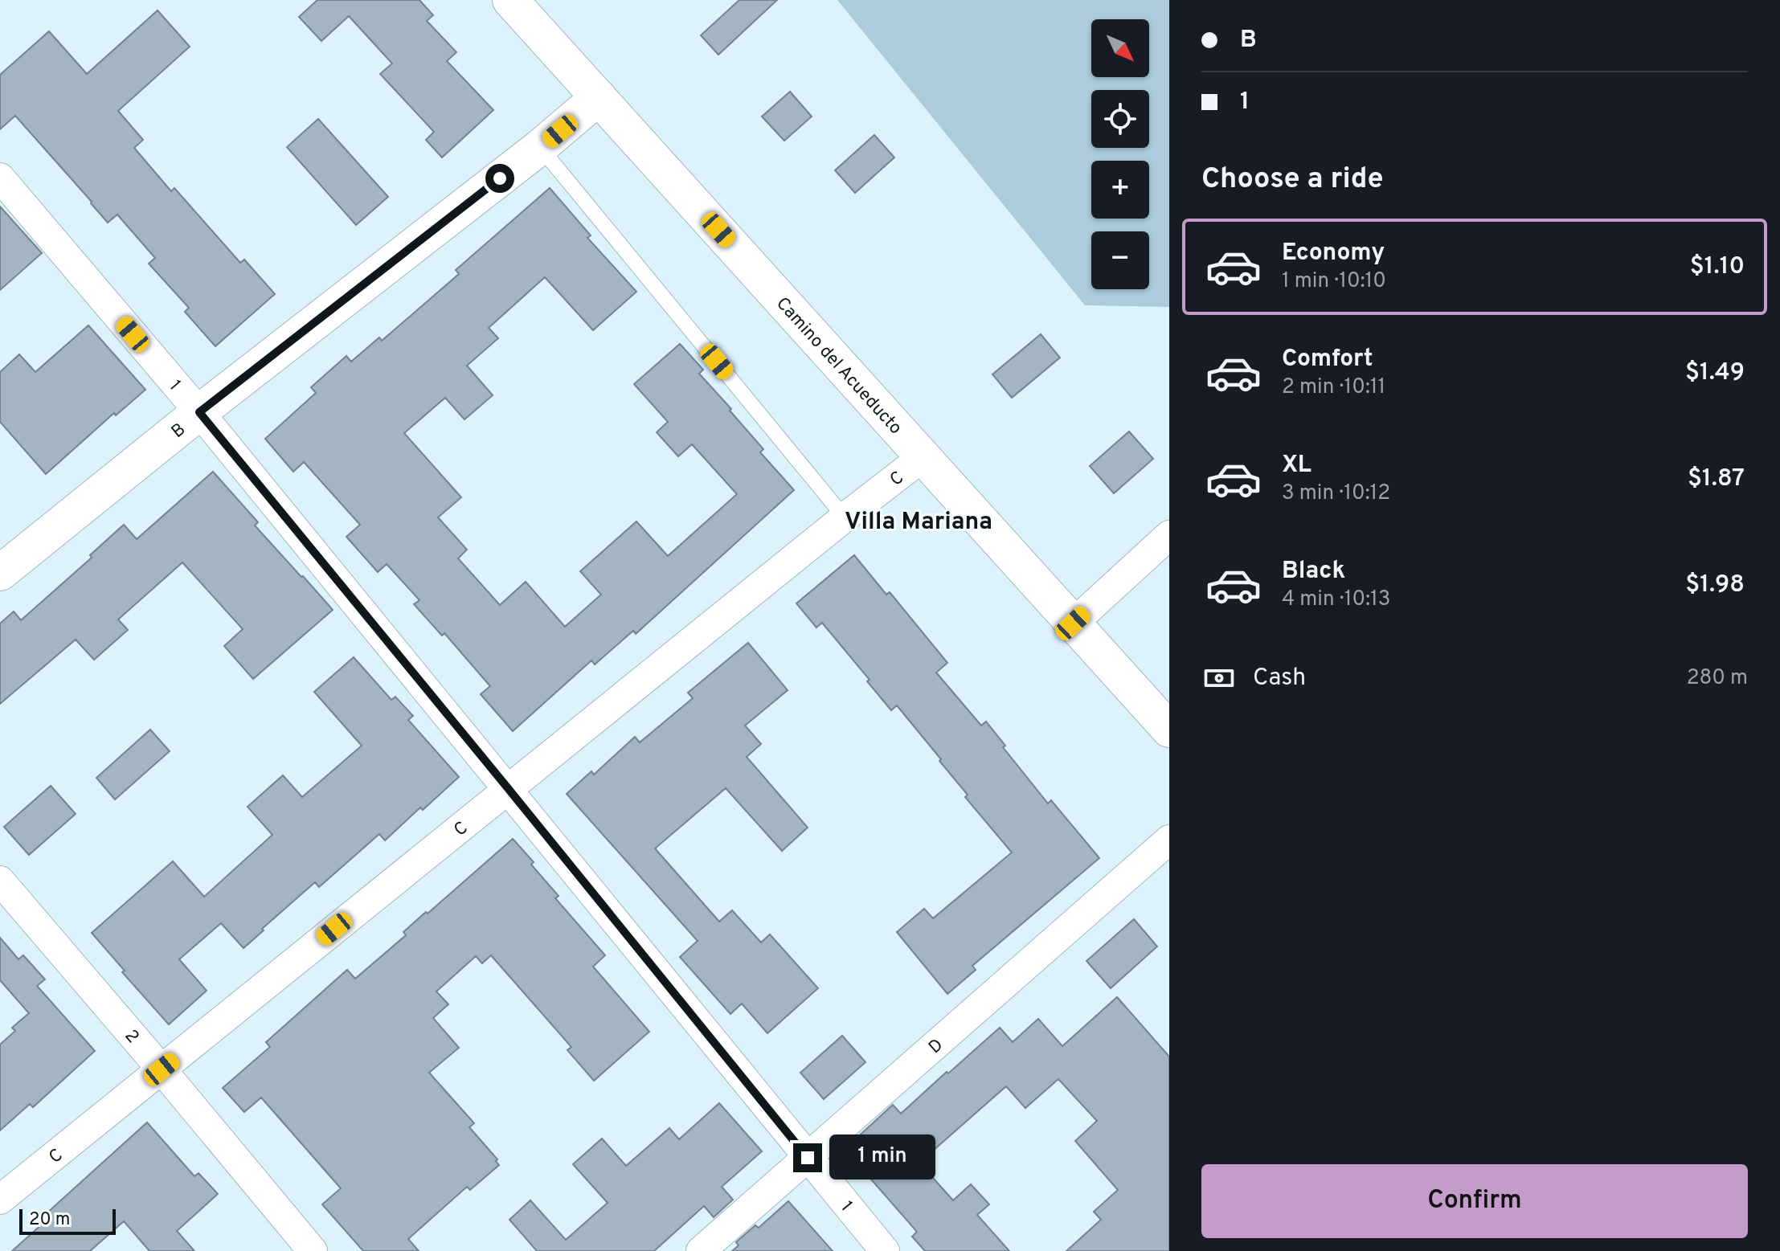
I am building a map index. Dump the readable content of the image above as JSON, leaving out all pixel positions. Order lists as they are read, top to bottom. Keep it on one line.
{"streets":{"main road":["Camino del Acueducto","B"],"street":["1","C","2","D"]},"crossings":[["Camino del Acueducto","B"],["Camino del Acueducto","C"],["1","B"],["1","C"],["1","D"],["C","2"]],"districts":["Villa Mariana"],"scale_bar":"20 m","north":"bottom right","page":{"banner":["B","1"],"map_buttons":["+","−"],"heading":"Choose a ride","list":[{"name":"Economy","note":"1 min · 10:10","value":"$1.10"},{"name":"Comfort","note":"2 min · 10:11","value":"$1.49"},{"name":"XL","note":"3 min · 10:12","value":"$1.87"},{"name":"Black","note":"4 min · 10:13","value":"$1.98"}],"pay":["Cash","280 m"],"bubble":"1 min","buttons":"Confirm","scale":"20 m"}}
